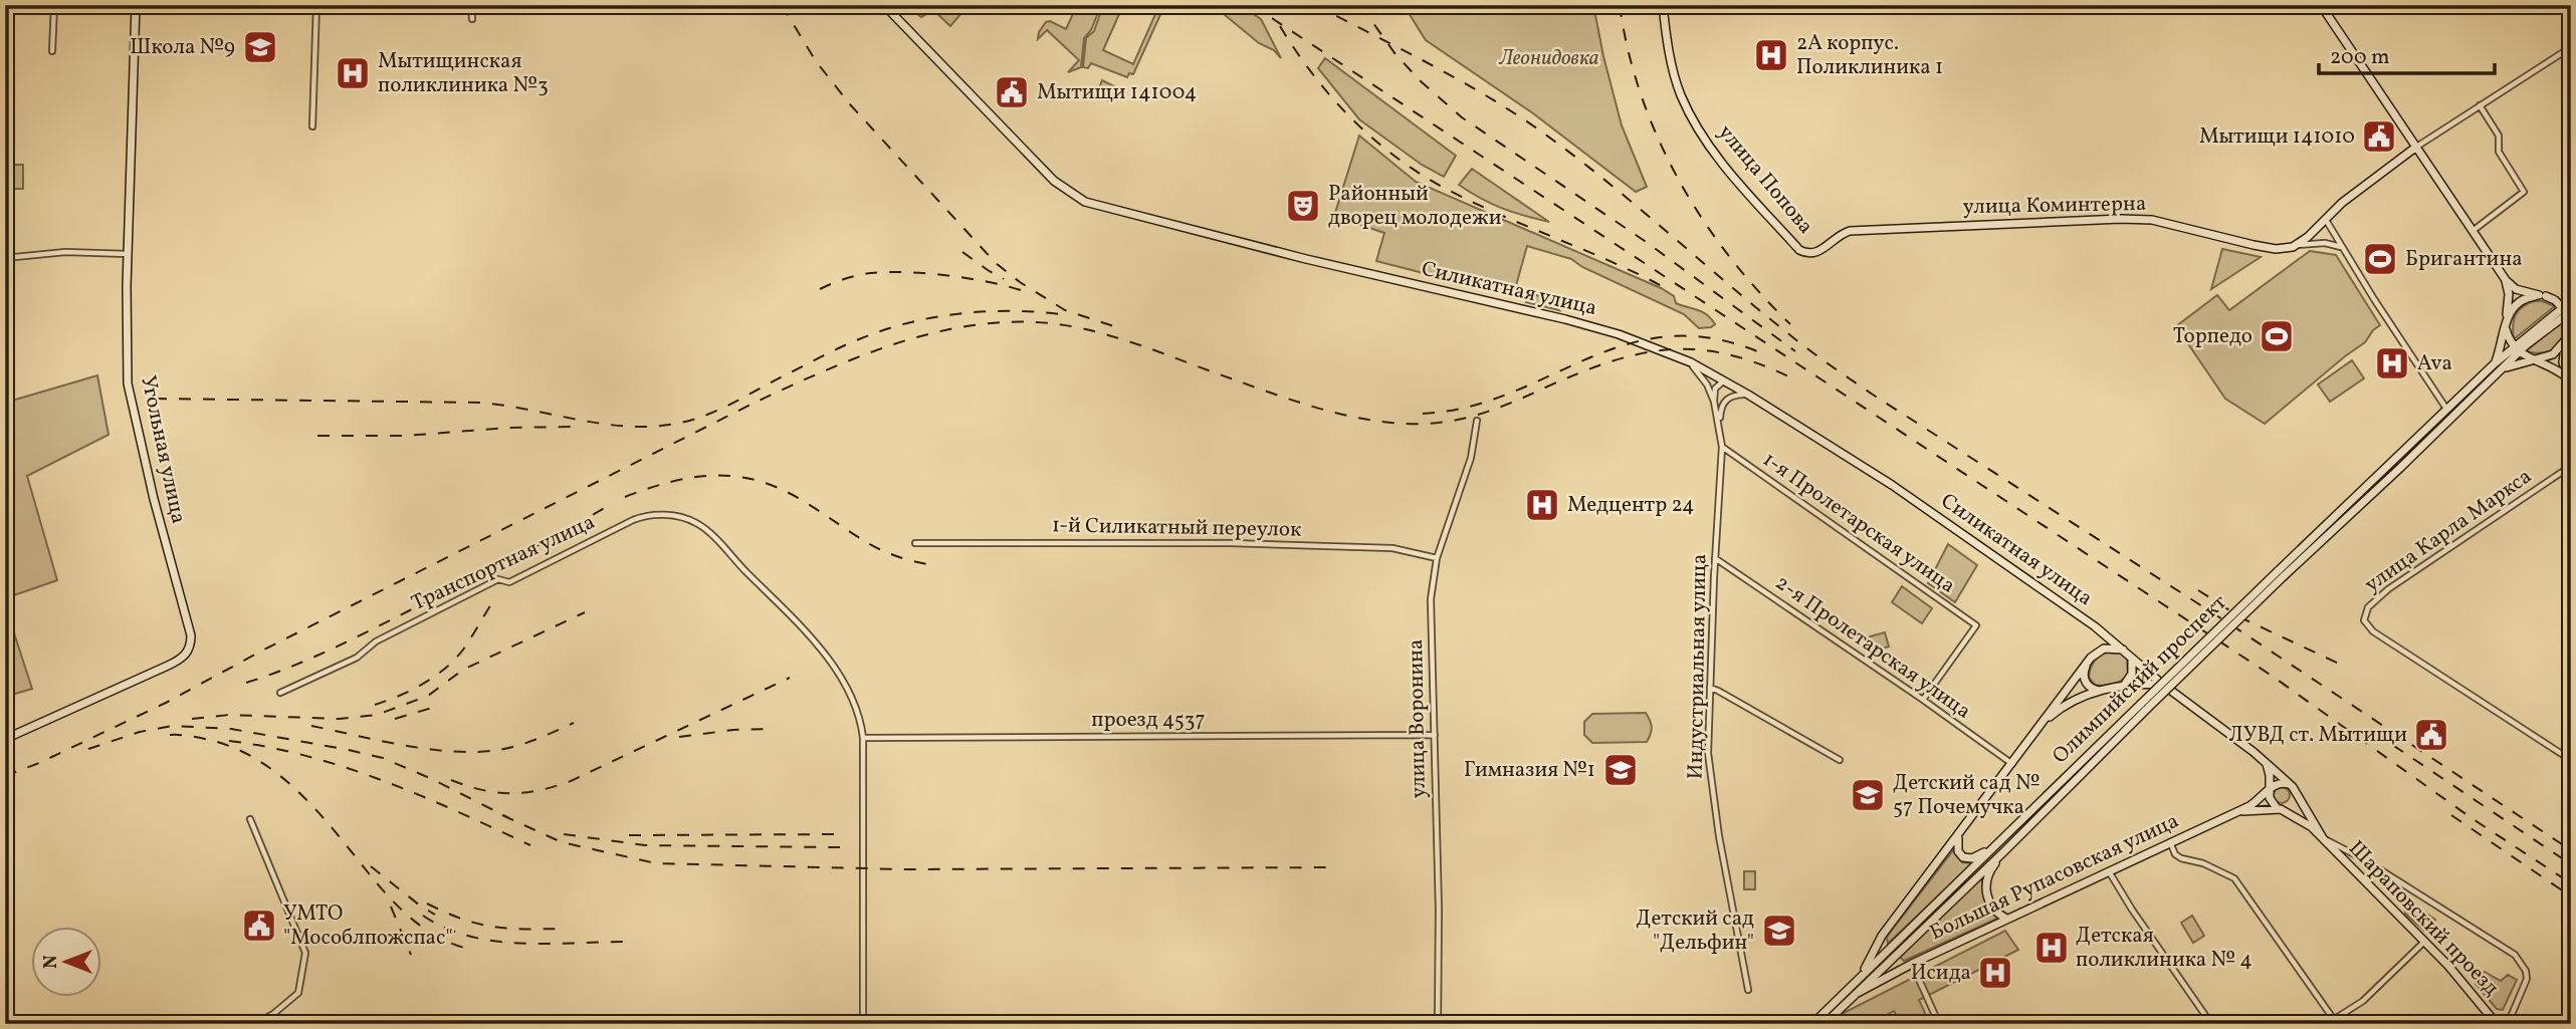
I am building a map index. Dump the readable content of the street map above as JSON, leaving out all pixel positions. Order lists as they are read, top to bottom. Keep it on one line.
{"streets":{"street":["улица Попова","улица Коминтерна","Силикатная улица","Угольная улица","1-я Пролетарская улица","1-й Силикатный переулок","улица Карла Маркса","Транспортная улица","2-я Пролетарская улица","Индустриальная улица","Олимпийский проспект","улица Воронина","проезд 4537","Большая Рупасовская улица","Шараповский проезд"]},"crossings":[["улица Попова","улица Коминтерна"],["Силикатная улица","Индустриальная улица"],["1-я Пролетарская улица","2-я Пролетарская улица"],["1-я Пролетарская улица","Индустриальная улица"],["1-й Силикатный переулок","улица Воронина"],["Транспортная улица","проезд 4537"],["2-я Пролетарская улица","Индустриальная улица"],["Олимпийский проспект","Большая Рупасовская улица"],["улица Воронина","проезд 4537"]],"parks":["Леонидовка"],"places":{"school or university":["Школа №9","Гимназия №1","Детский сад № 57 Почемучка","Детский сад \"Дельфин\""],"hospital":["2А корпус. Поликлиника 1","Мытищинская поликлиника №3","Ava","Медцентр 24","Детская поликлиника № 4","Исида"],"public building":["Мытищи 141004","Мытищи 141010","ЛУВД ст. Мытищи","УМТО \"Мособлпожспас\""],"theatre":["Районный дворец молодежи"],"sports":["Бригантина","Торпедо"]},"scale_bar":"200 m","north":"left"}
